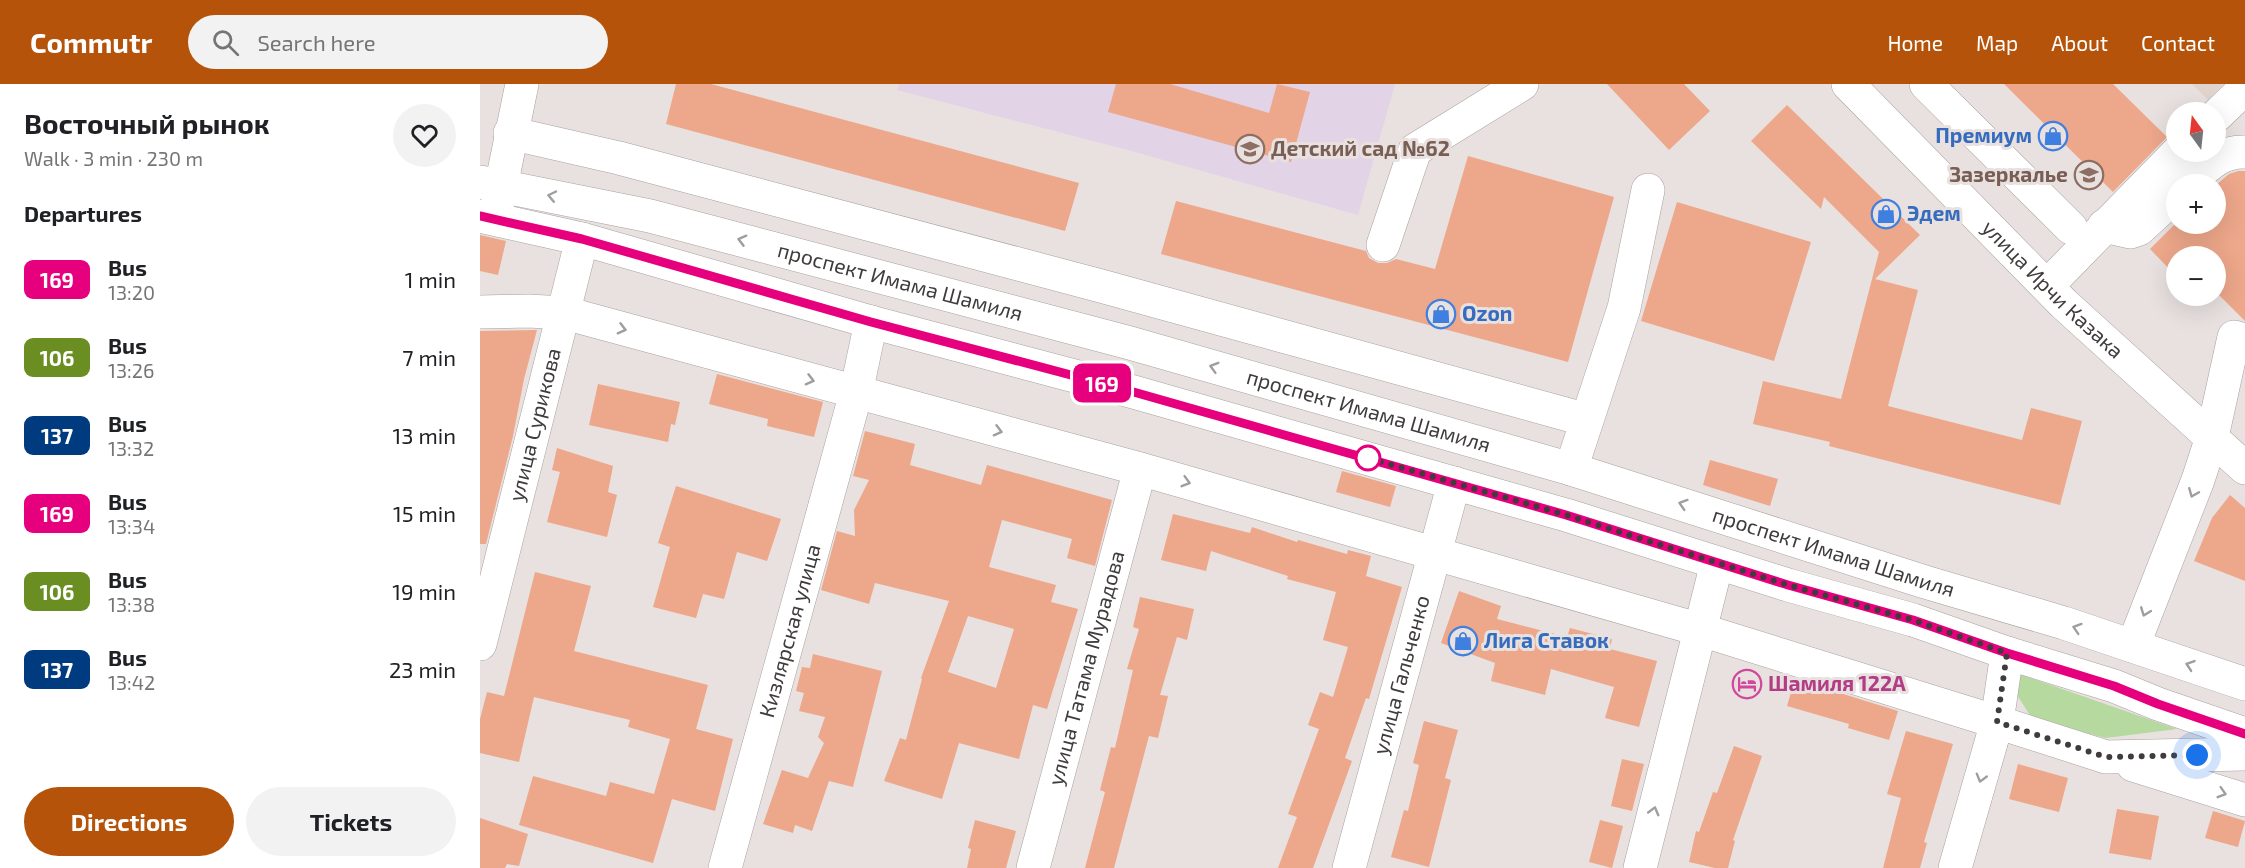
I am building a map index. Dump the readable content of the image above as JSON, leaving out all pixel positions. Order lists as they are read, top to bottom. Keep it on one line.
{"streets":{"street":["проспект Имама Шамиля","улица Ирчи Казака","улица Сурикова","Кизлярская улица","улица Татама Мурадова","улица Гальченко"]},"crossings":[["проспект Имама Шамиля","улица Сурикова"],["проспект Имама Шамиля","Кизлярская улица"],["проспект Имама Шамиля","улица Гальченко"]],"places":{"shop":["Премиум","Эдем","Ozon","Лига Ставок"],"school or university":["Детский сад №62","Зазеркалье"],"hotel":["Шамиля 122А"]},"lines":["bus line 169"],"north":"top","page":{"header":"Commutr","search":"Search here","nav":["Home","Map","About","Contact"],"heading":[["Восточный рынок","Walk · 3 min · 230 m"],"Departures"],"on_map":"169","map_buttons":["+","−"],"list":[{"mark":"169","name":"Bus","note":"13:20","value":"1 min"},{"mark":"106","name":"Bus","note":"13:26","value":"7 min"},{"mark":"137","name":"Bus","note":"13:32","value":"13 min"},{"mark":"169","name":"Bus","note":"13:34","value":"15 min"},{"mark":"106","name":"Bus","note":"13:38","value":"19 min"},{"mark":"137","name":"Bus","note":"13:42","value":"23 min"}],"buttons":["Directions","Tickets"]}}
